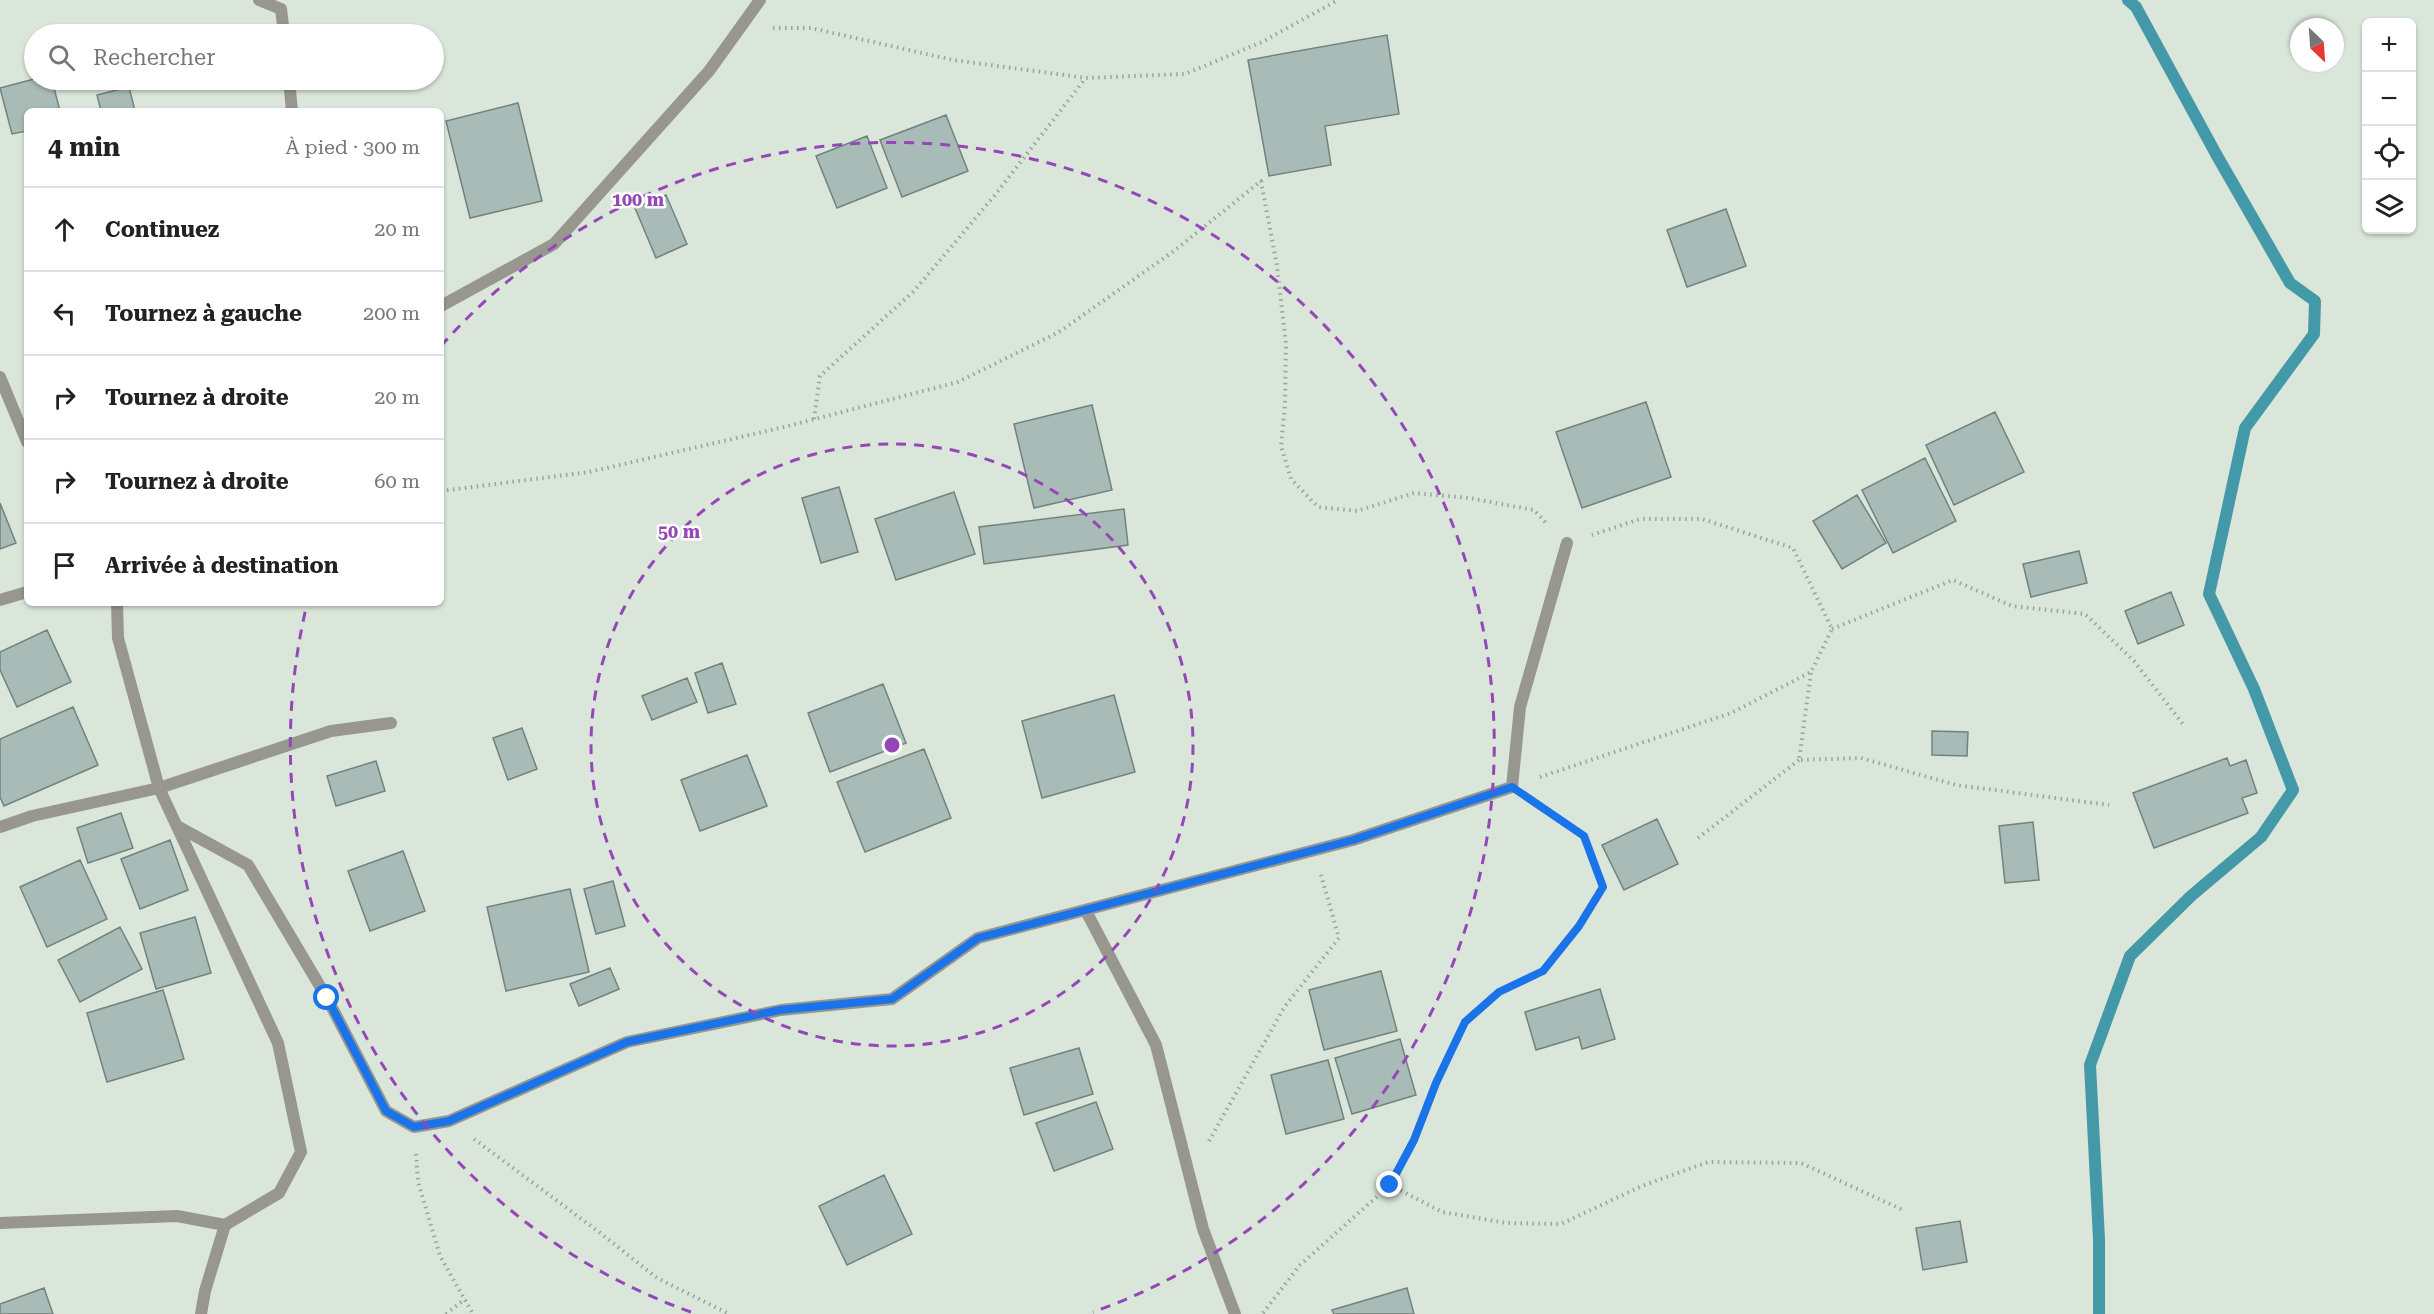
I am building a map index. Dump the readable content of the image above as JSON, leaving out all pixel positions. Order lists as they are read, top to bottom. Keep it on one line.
{"north":"bottom right","page":{"map_buttons":["+","−"],"search":"Rechercher","heading":["4 min","À pied · 300 m"],"list":[["Continuez","20 m"],["Tournez à gauche","200 m"],["Tournez à droite","20 m"],["Tournez à droite","60 m"],"Arrivée à destination"]},"rings":["100 m","50 m"]}
